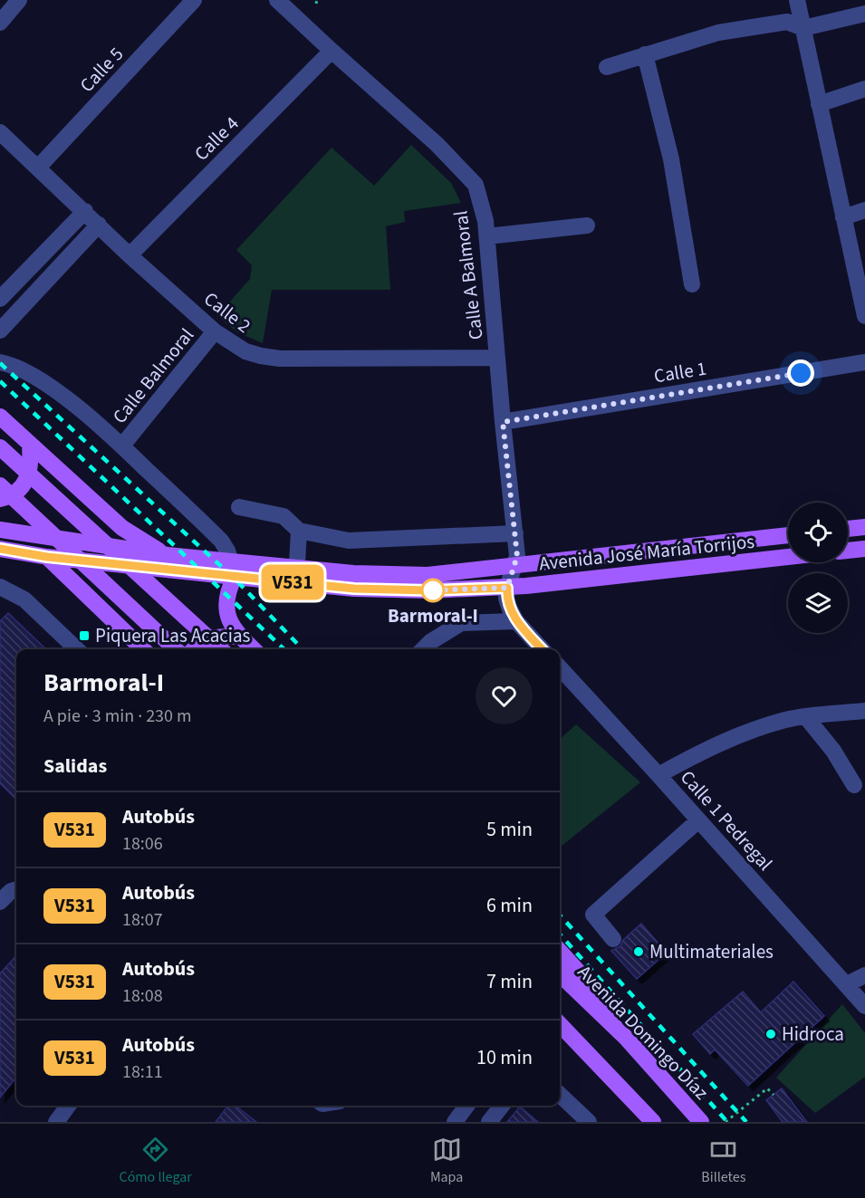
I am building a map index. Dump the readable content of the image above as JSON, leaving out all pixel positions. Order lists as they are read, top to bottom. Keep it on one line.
{"streets":{"main road":["Avenida José María Torrijos","Avenida Domingo Díaz"],"street":["Calle 5","Calle 4","Calle A Balmoral","Calle 2","Calle 1","Calle Balmoral","Calle 1 Pedregal"]},"crossings":[["Calle 5","Calle 2"],["Calle 4","Calle A Balmoral"],["Calle 4","Calle 2"],["Calle A Balmoral","Calle 2"],["Calle A Balmoral","Calle 1"],["Calle A Balmoral","Avenida José María Torrijos"],["Calle 2","Calle Balmoral"]],"places":{"other":["Barmoral-I","Multimateriales","Hidroca"],"transit":["Piquera Las Acacias"]},"lines":["bus line V531"],"page":{"on_map":"V531","heading":[["Barmoral-I","A pie · 3 min · 230 m"],"Salidas"],"list":[{"mark":"V531","name":"Autobús","note":"18:06","value":"5 min"},{"mark":"V531","name":"Autobús","note":"18:07","value":"6 min"},{"mark":"V531","name":"Autobús","note":"18:08","value":"7 min"},{"mark":"V531","name":"Autobús","note":"18:11","value":"10 min"}],"tabs":["Cómo llegar","Mapa","Billetes"]}}
